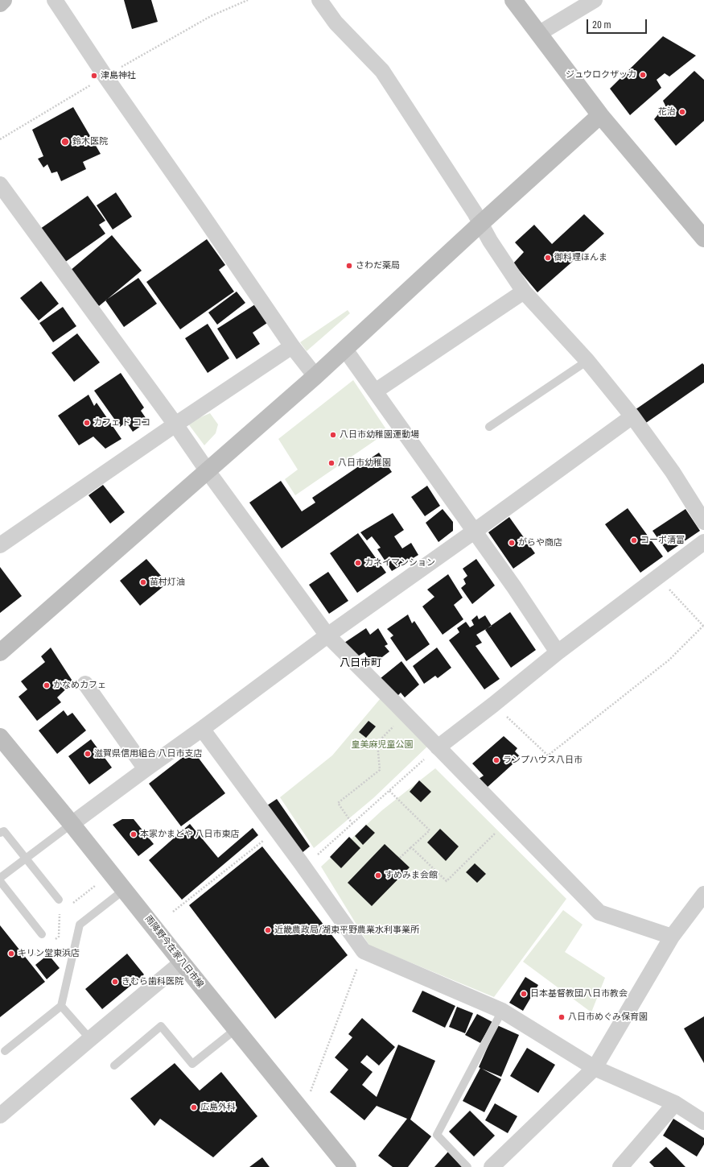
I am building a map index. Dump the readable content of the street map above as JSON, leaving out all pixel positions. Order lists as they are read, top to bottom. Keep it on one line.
{"streets":{"street":["雨降野今在家八日市線"]},"districts":["八日市町"],"parks":["皇美麻児童公園"],"places":["ジュウロクザッカ","津島神社","花治","鈴木医院","御料理ほんま","さわだ薬局","カフェ ド ココ","八日市幼稚園運動場","八日市幼稚園","コーポ清富","がらや商店","カネイマンション","苗村灯油","かなめカフェ","滋賀県信用組合 八日市支店","ランプハウス八日市","本家かまどや 八日市東店","すめみま会館","近畿農政局/湖東平野農業水利事業所","キリン堂東浜店","きむら歯科医院","日本基督教団八日市教会","八日市めぐみ保育園","広島外科"],"scale_bar":"20 m"}
